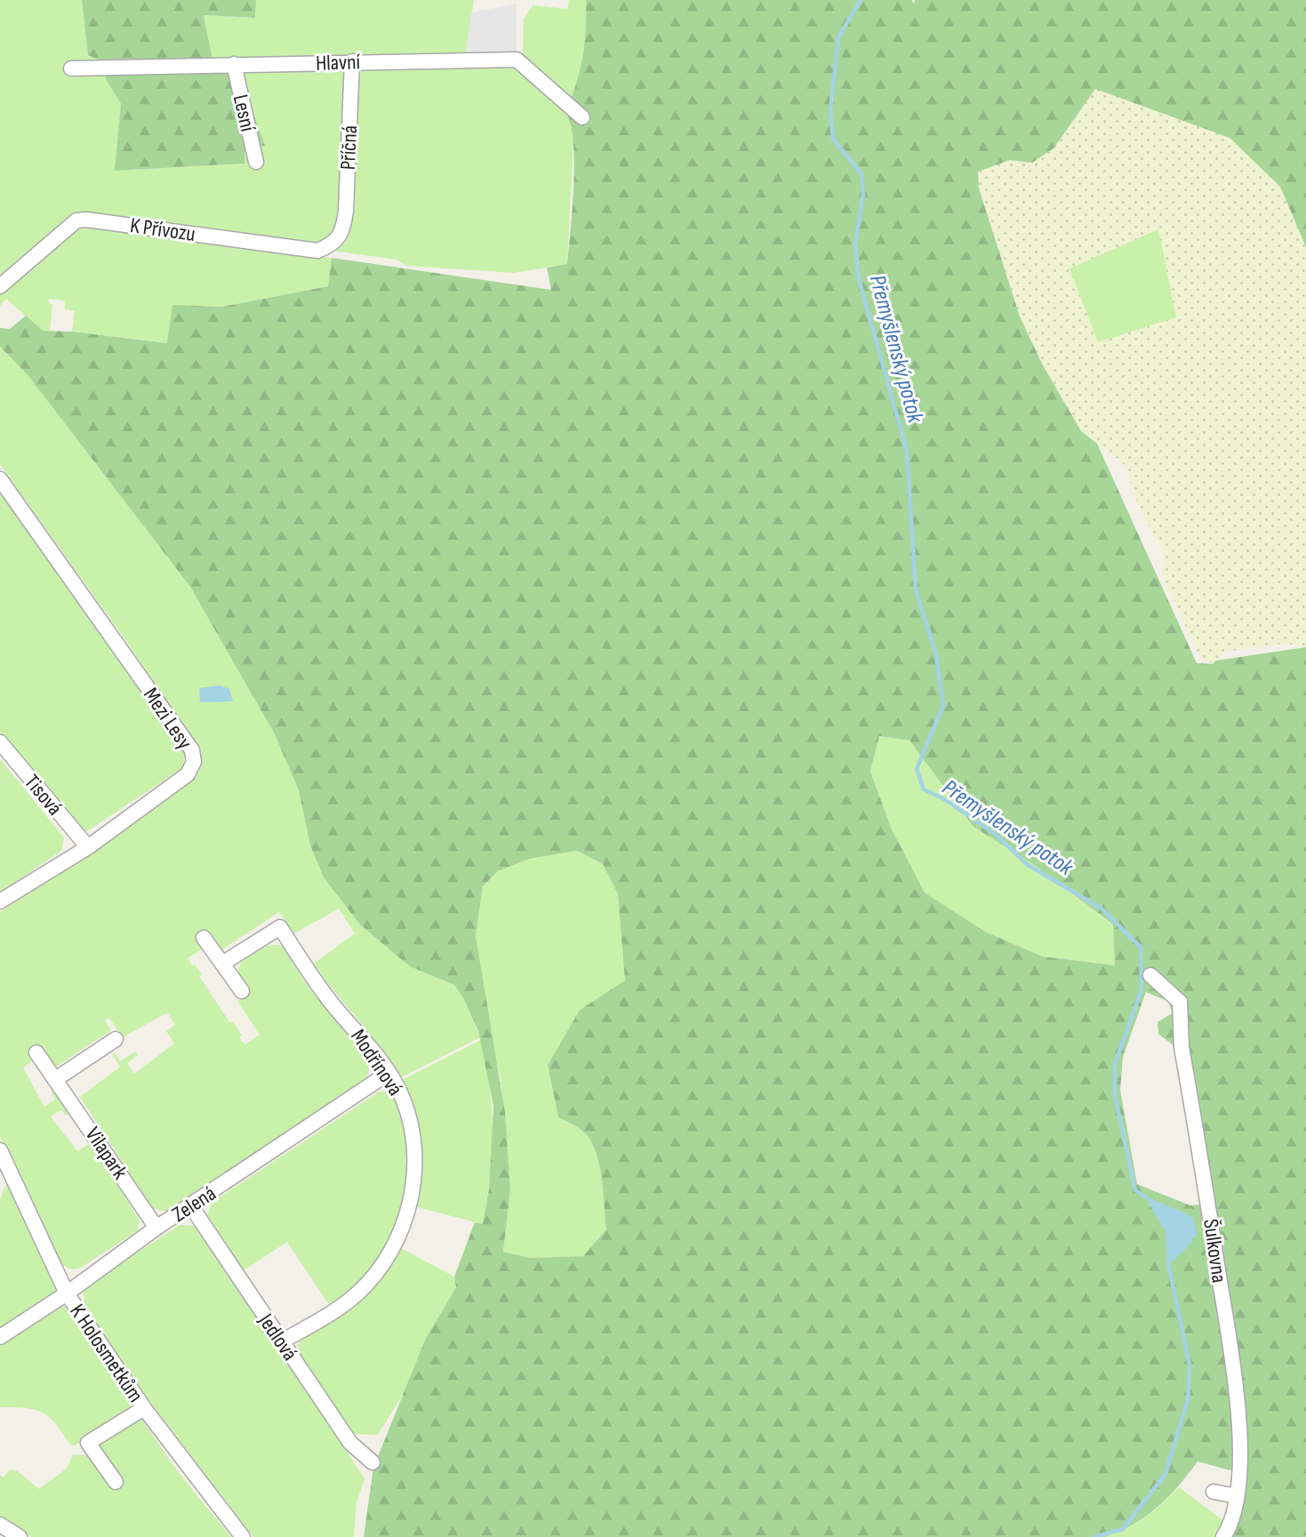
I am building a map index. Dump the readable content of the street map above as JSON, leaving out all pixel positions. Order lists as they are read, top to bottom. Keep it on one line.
{"streets":{"street":["Hlavní","Lesní","Příčná","K Přívozu","Mezi Lesy","Tisová","Modřínová","Vilapark","Zelená","Šulkovna","Jedlová","K Holosmetkům"]},"crossings":[["Hlavní","Lesní"],["Hlavní","Příčná"],["Příčná","K Přívozu"],["Mezi Lesy","Tisová"],["Modřínová","Zelená"],["Modřínová","Jedlová"],["Vilapark","Zelená"],["Zelená","Jedlová"],["Zelená","K Holosmetkům"]],"water":["Přemyšlenský potok"]}
